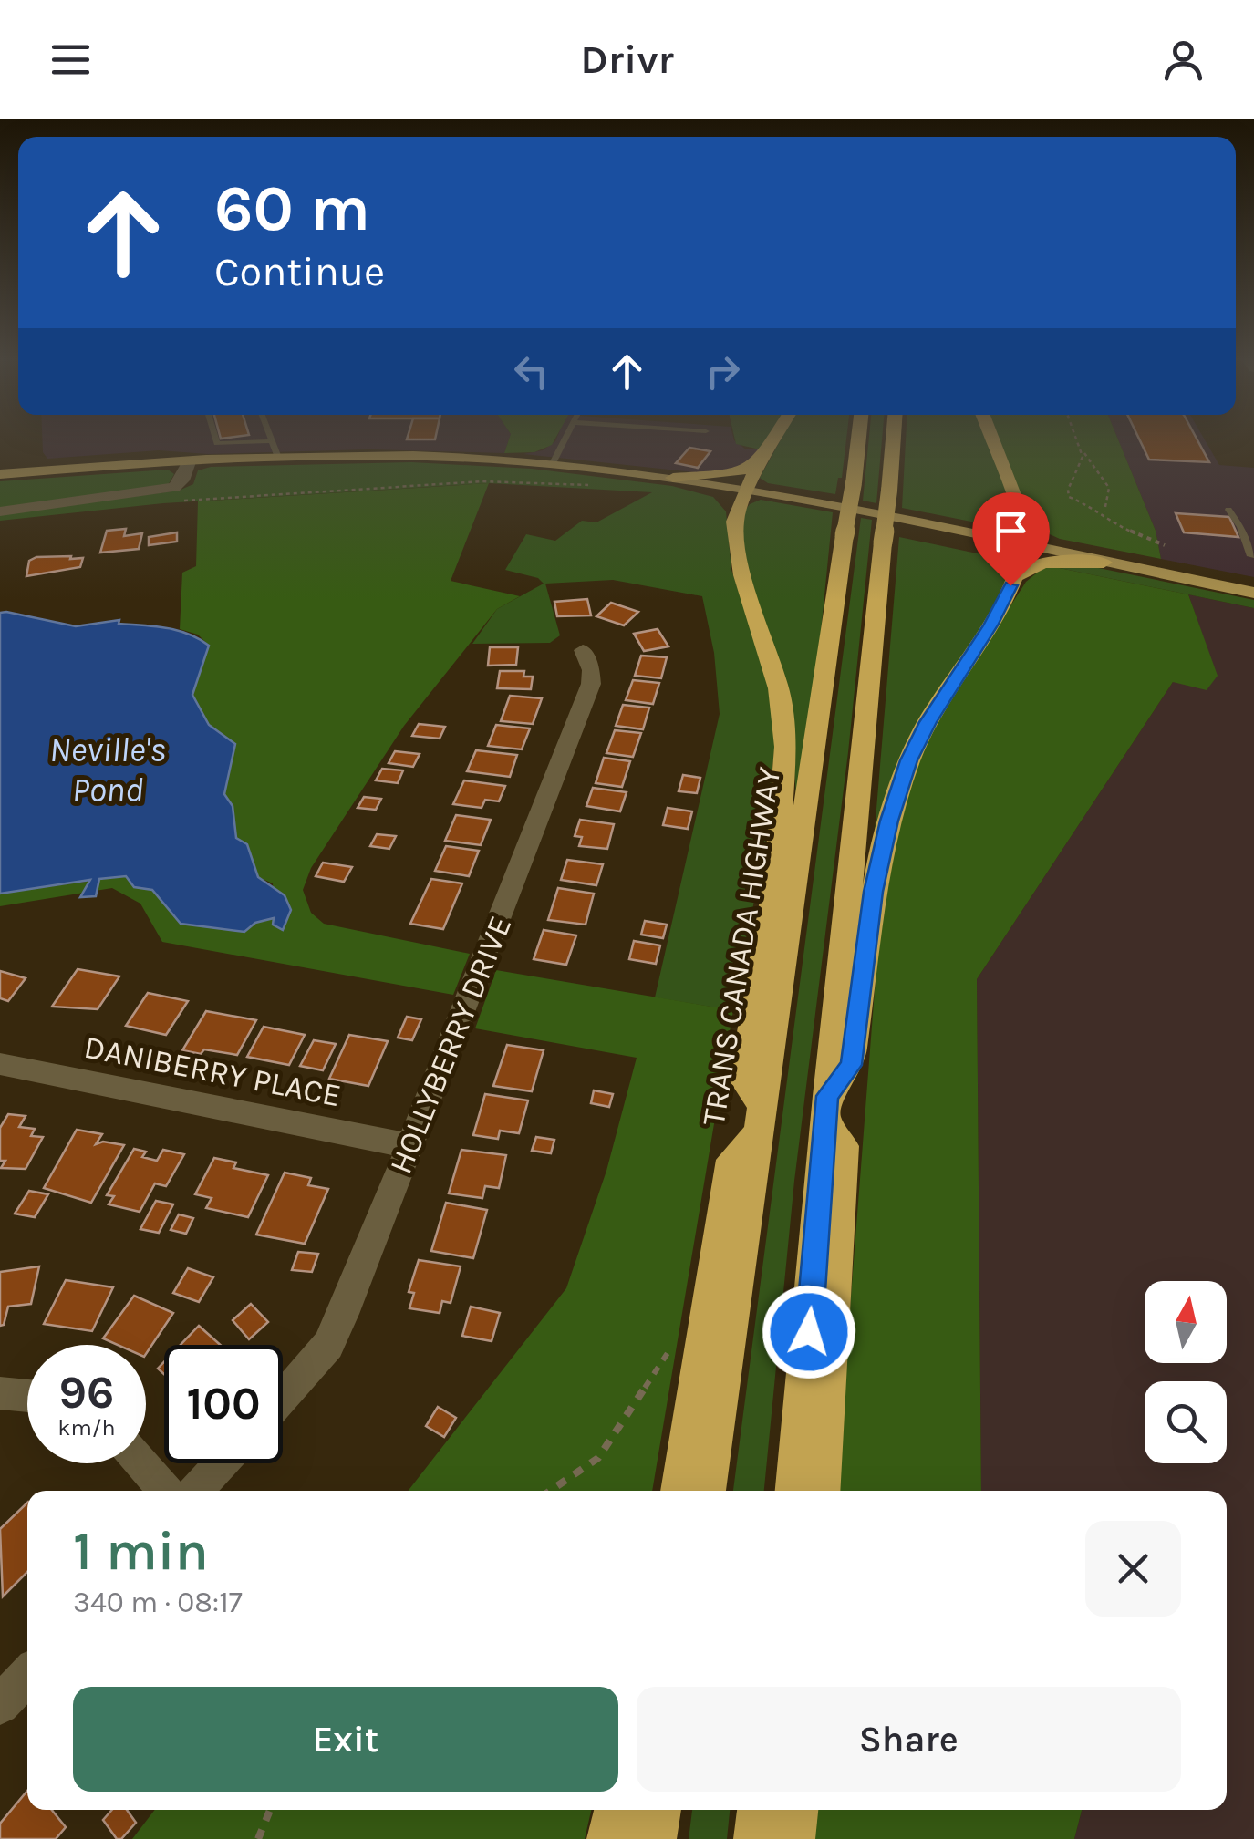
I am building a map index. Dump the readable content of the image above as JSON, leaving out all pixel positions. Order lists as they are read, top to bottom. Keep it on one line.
{"streets":{"highway":["TRANS CANADA HIGHWAY"],"street":["HOLLYBERRY DRIVE","DANIBERRY PLACE"]},"crossings":[["HOLLYBERRY DRIVE","DANIBERRY PLACE"]],"water":["Neville's Pond"],"north":"top","page":{"header":"Drivr","turn":["60 m","Continue"],"speed":"96 km/h","limit":"100","heading":["1 min","340 m · 08:17"],"buttons":["Exit","Share"]}}
